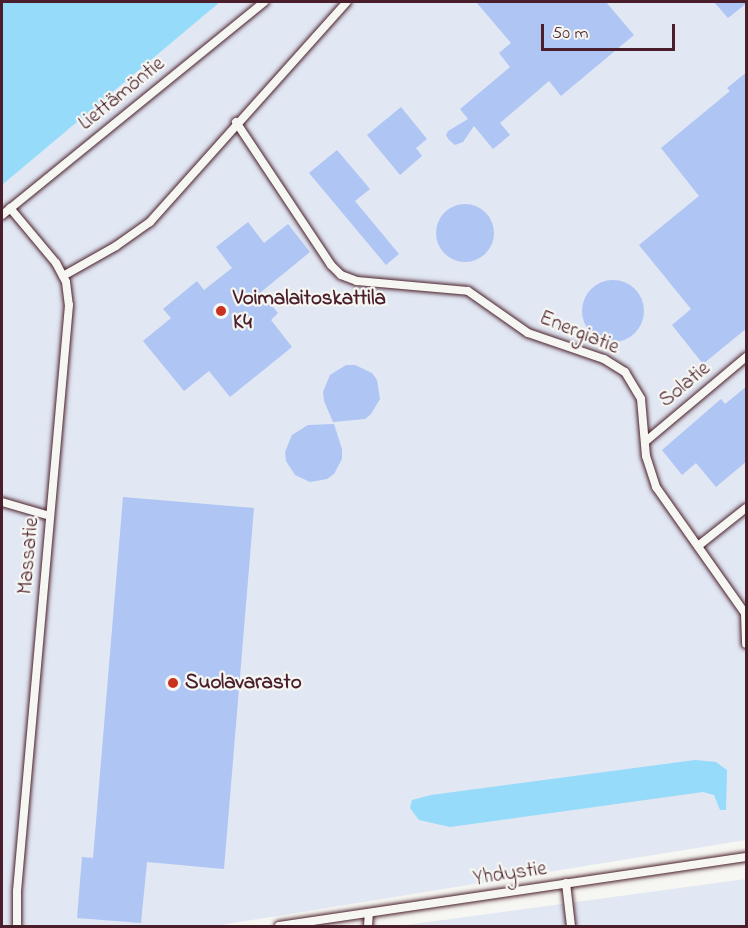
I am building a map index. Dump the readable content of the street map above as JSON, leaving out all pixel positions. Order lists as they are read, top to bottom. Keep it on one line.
{"streets":{"lane":["Liettämöntie","Energiatie","Solatie","Massatie","Yhdystie"]},"crossings":[["Liettämöntie","Massatie"],["Energiatie","Solatie"]],"places":["Voimalaitoskattila K4","Suolavarasto"],"scale_bar":"50 m"}
